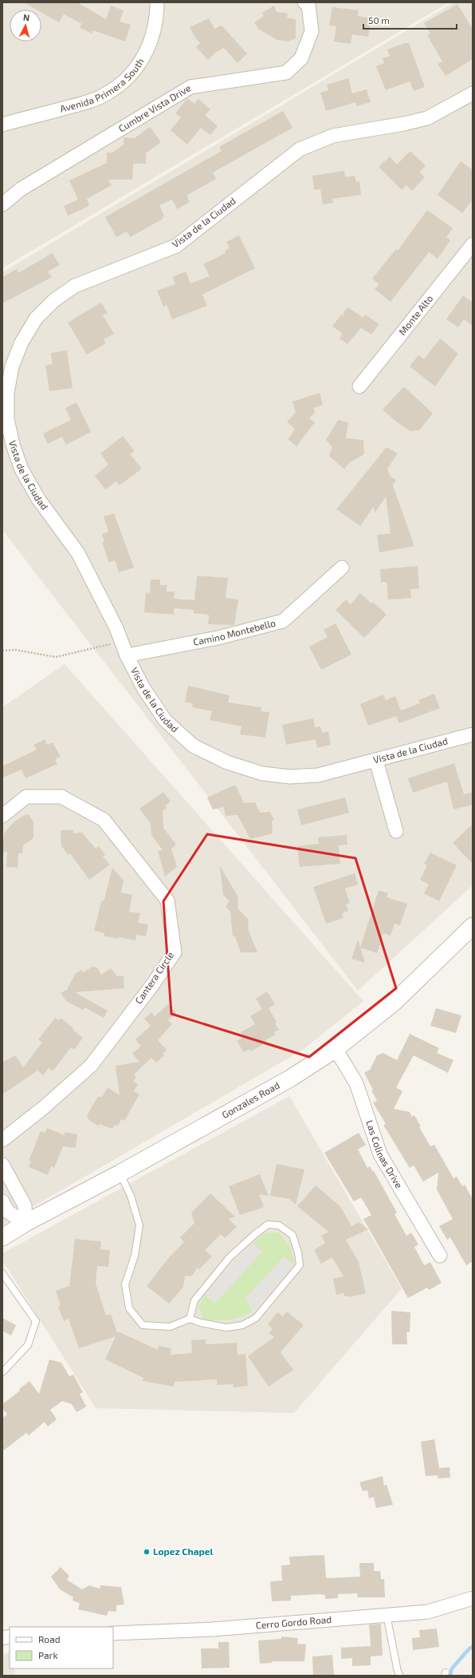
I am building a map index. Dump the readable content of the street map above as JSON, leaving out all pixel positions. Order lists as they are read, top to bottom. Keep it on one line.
{"streets":{"street":["Avenida Primera South","Cumbre Vista Drive","Vista de la Ciudad","Monte Alto","Camino Montebello","Cantera Circle","Gonzales Road","Las Colinas Drive","Cerro Gordo Road"]},"crossings":[["Vista de la Ciudad","Camino Montebello"],["Gonzales Road","Las Colinas Drive"]],"places":["Lopez Chapel"],"legend":["Road","Park"],"scale_bar":"50 m","north":"top"}
